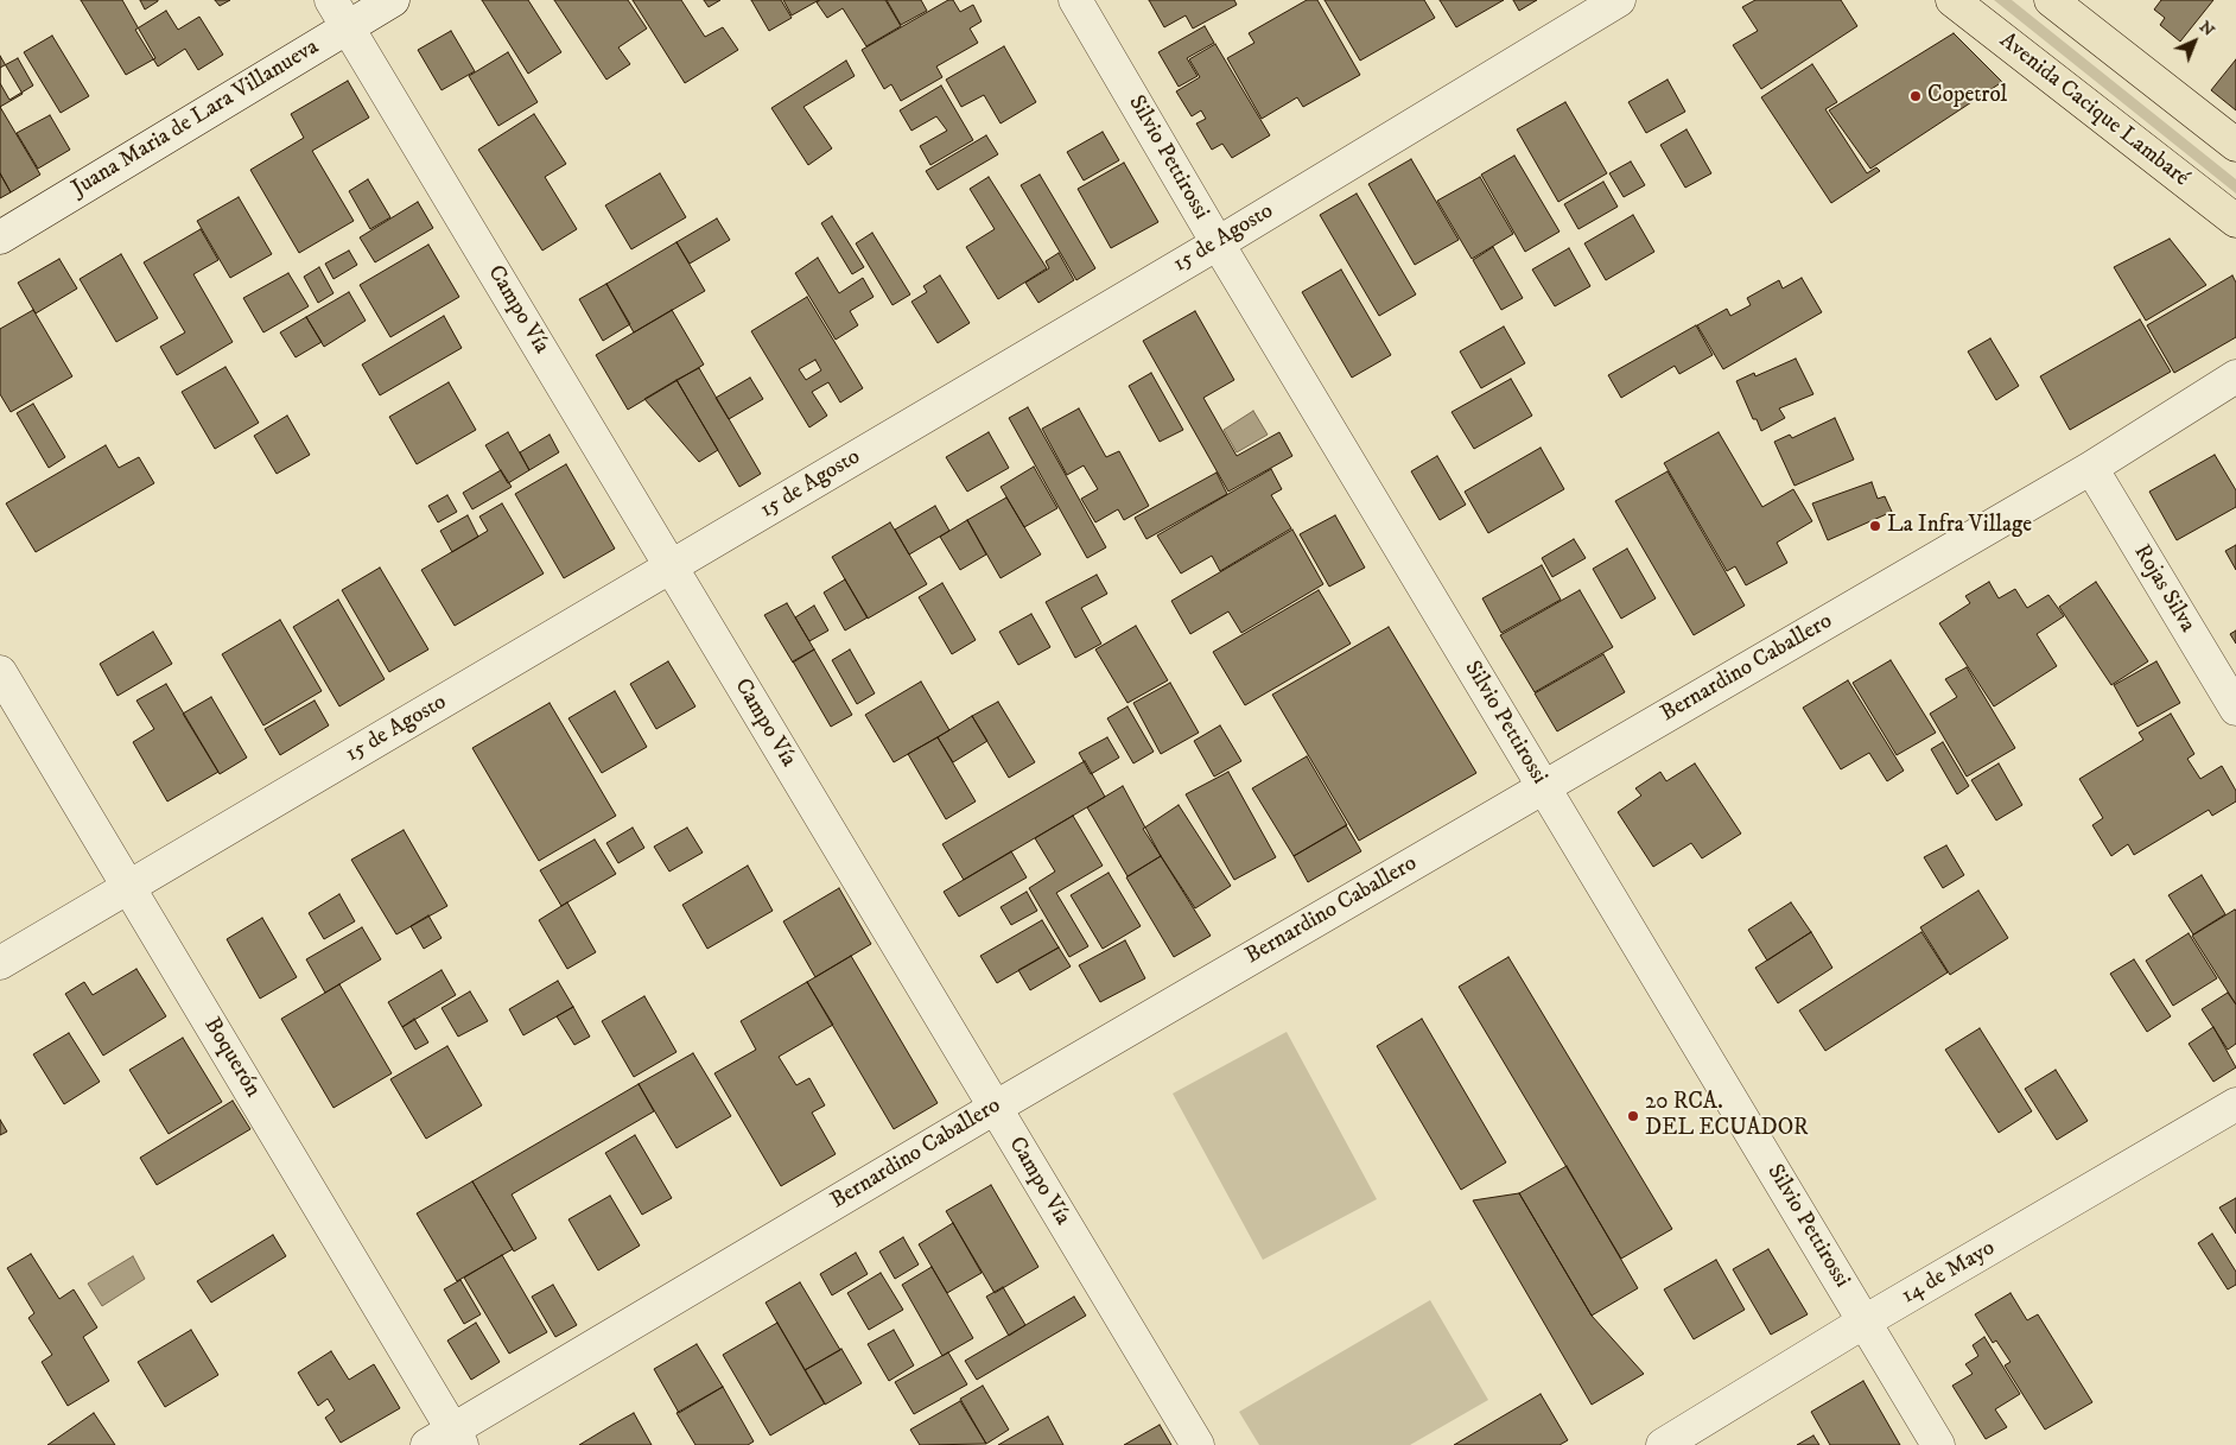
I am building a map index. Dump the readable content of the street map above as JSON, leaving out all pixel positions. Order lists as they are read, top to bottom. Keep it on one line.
{"streets":{"main road":["Avenida Cacique Lambaré"],"street":["Juana Maria de Lara Villanueva","Silvio Pettirossi","15 de Agosto","Campo Vía","Rojas Silva","Bernardino Caballero","Boquerón","14 de Mayo"]},"crossings":[["Juana Maria de Lara Villanueva","Campo Vía"],["Silvio Pettirossi","15 de Agosto"],["Silvio Pettirossi","Bernardino Caballero"],["Silvio Pettirossi","14 de Mayo"],["15 de Agosto","Campo Vía"],["15 de Agosto","Boquerón"],["Campo Vía","Bernardino Caballero"],["Rojas Silva","Bernardino Caballero"],["Bernardino Caballero","Boquerón"]],"places":["Copetrol","La Infra Village","20 RCA. DEL ECUADOR"],"north":"top right"}
